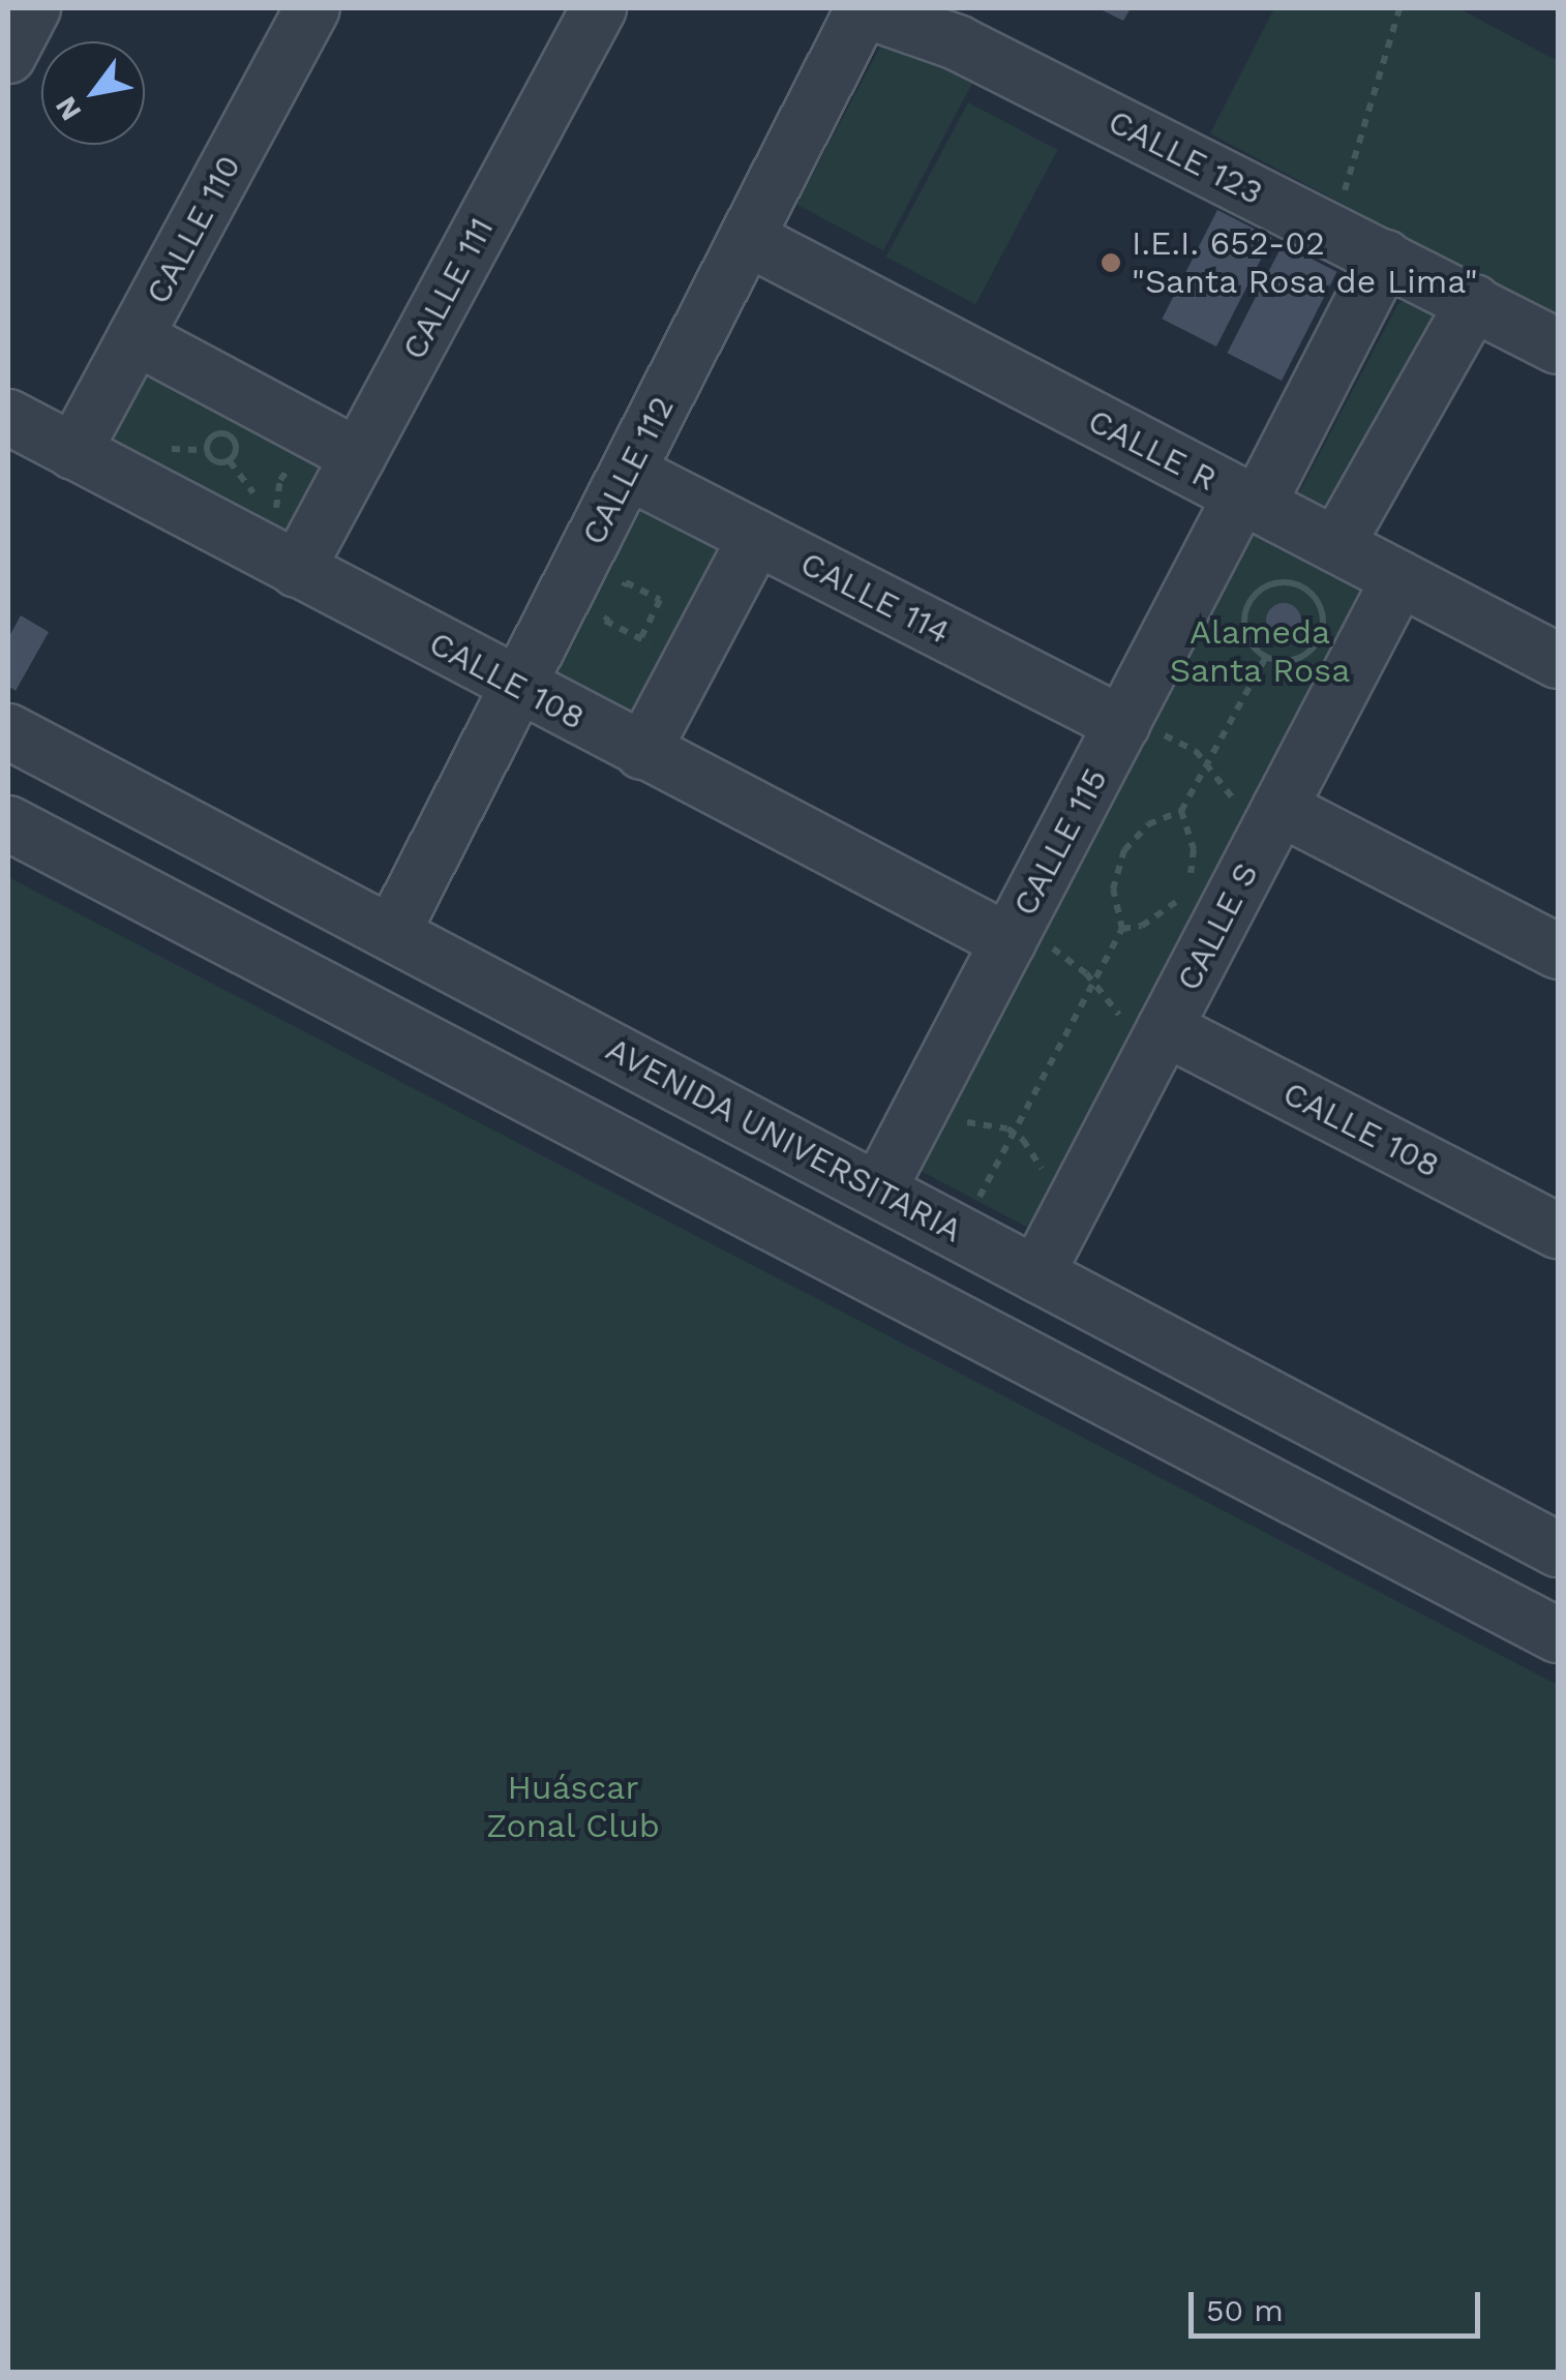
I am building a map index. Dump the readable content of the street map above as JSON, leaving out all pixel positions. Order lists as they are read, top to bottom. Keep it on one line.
{"streets":{"street":["CALLE 123","CALLE 110","CALLE 111","CALLE R","CALLE 112","CALLE 114","CALLE 108","CALLE 115","CALLE S","AVENIDA UNIVERSITARIA"]},"crossings":[["CALLE 123","CALLE 112"],["CALLE 123","CALLE 115"],["CALLE 110","CALLE 108"],["CALLE 111","CALLE 108"],["CALLE R","CALLE 112"],["CALLE R","CALLE 115"],["CALLE R","CALLE S"],["CALLE 112","CALLE 114"],["CALLE 112","CALLE 108"],["CALLE 112","AVENIDA UNIVERSITARIA"],["CALLE 114","CALLE 115"],["CALLE 108","CALLE 115"],["CALLE 108","CALLE S"],["CALLE 115","AVENIDA UNIVERSITARIA"],["CALLE S","AVENIDA UNIVERSITARIA"]],"parks":["Alameda Santa Rosa","Huáscar Zonal Club"],"places":["I.E.I. 652-02 \"Santa Rosa de Lima\""],"scale_bar":"50 m","north":"bottom left"}
